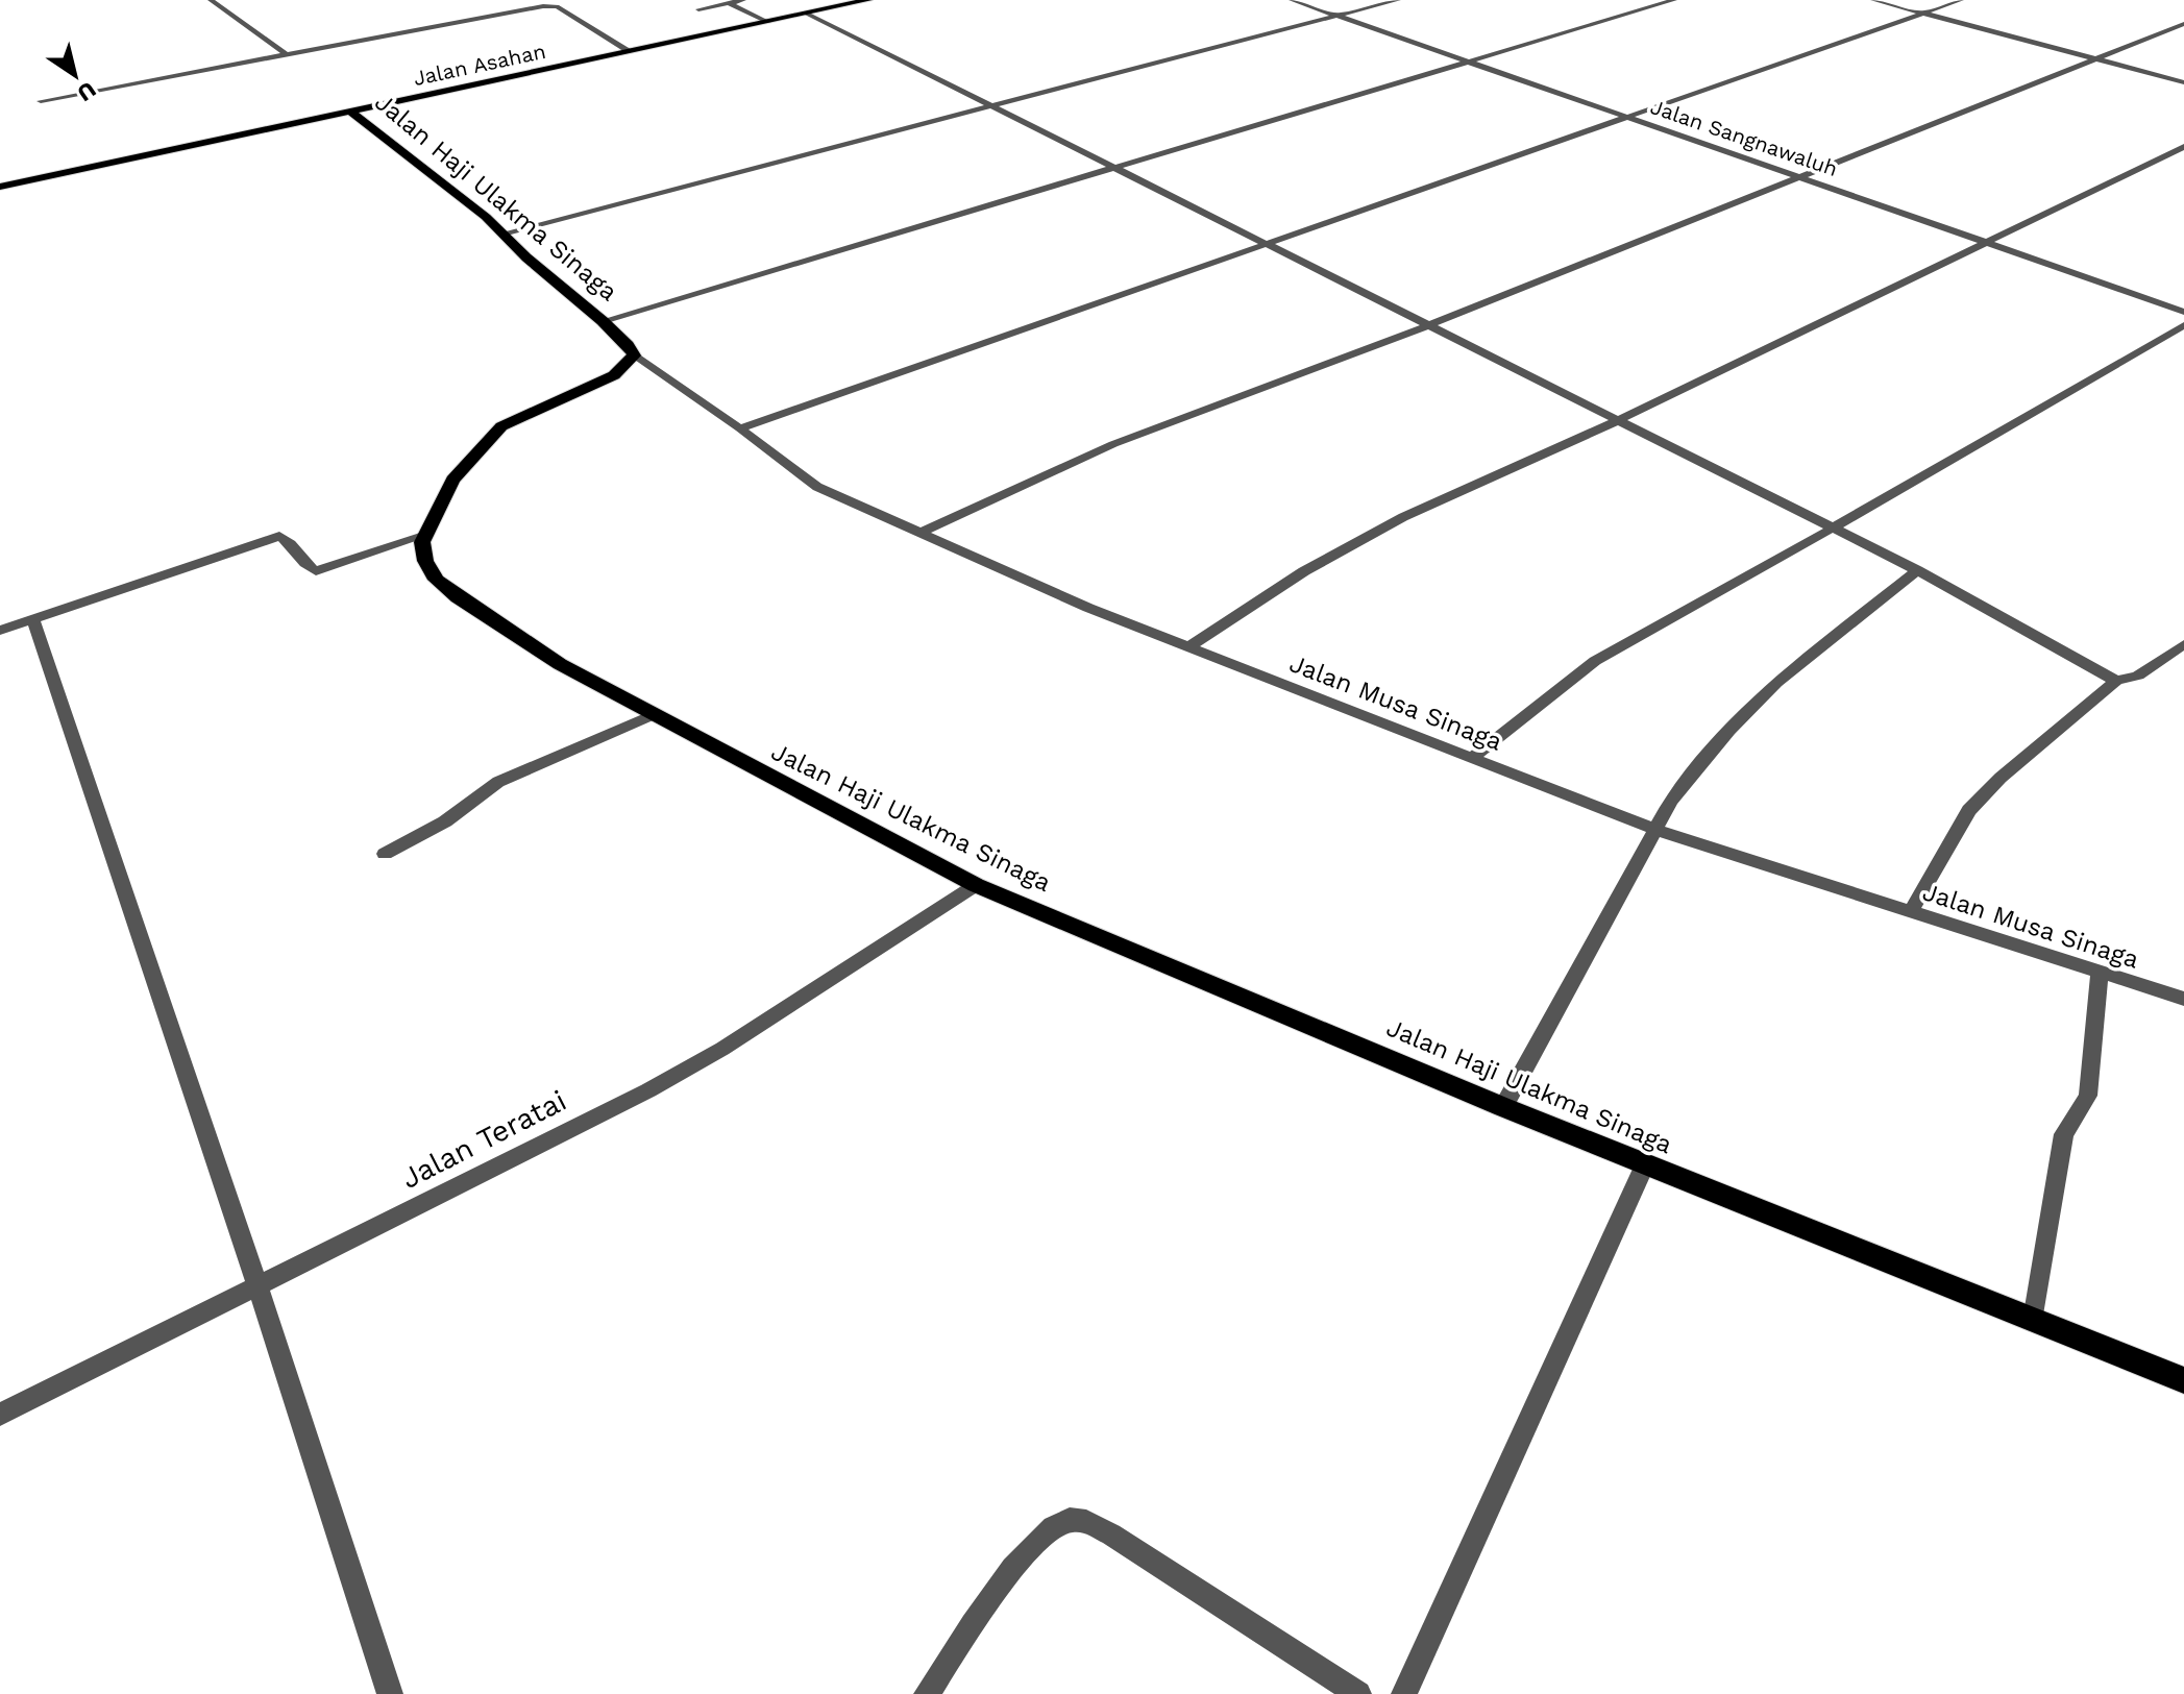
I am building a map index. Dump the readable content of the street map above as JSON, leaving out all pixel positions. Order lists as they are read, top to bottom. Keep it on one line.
{"streets":{"main road":["Jalan Asahan","Jalan Haji Ulakma Sinaga"],"street":["Jalan Sangnawaluh","Jalan Musa Sinaga","Jalan Teratai"]},"crossings":[["Jalan Asahan","Jalan Haji Ulakma Sinaga"],["Jalan Haji Ulakma Sinaga","Jalan Musa Sinaga"],["Jalan Haji Ulakma Sinaga","Jalan Teratai"]],"north":"bottom right"}
